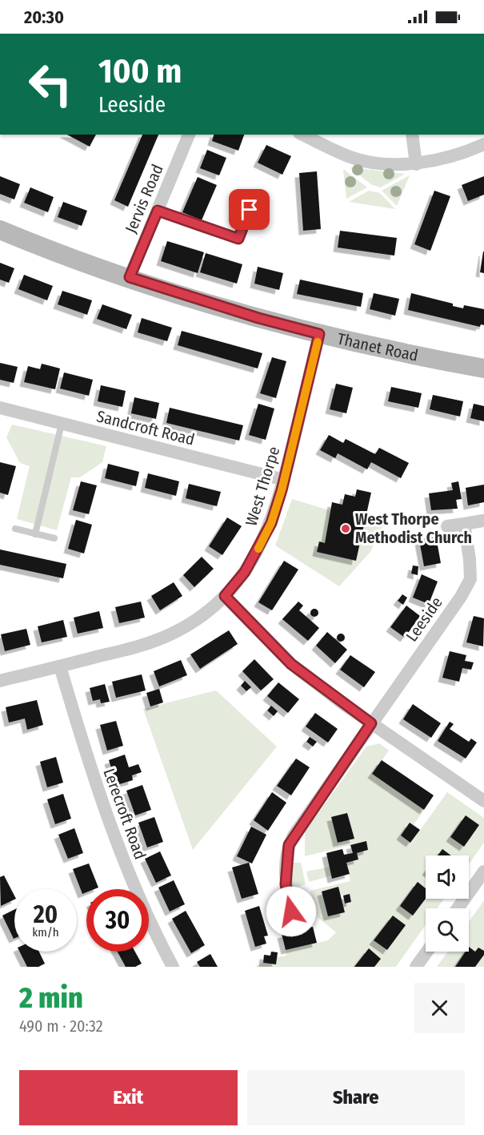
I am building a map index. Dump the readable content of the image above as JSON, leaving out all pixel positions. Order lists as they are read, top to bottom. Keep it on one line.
{"streets":{"street":["Jervis Road","Thanet Road","Sandcroft Road","West Thorpe","Leeside","Lerecroft Road"]},"crossings":[["Jervis Road","Thanet Road"],["Thanet Road","West Thorpe"],["Sandcroft Road","West Thorpe"],["West Thorpe","Lerecroft Road"]],"places":["West Thorpe Methodist Church"],"page":{"status":"20:30","turn":["100 m","Leeside"],"speed":"20 km/h","limit":"30","heading":["2 min","490 m · 20:32"],"buttons":["Exit","Share"]}}
